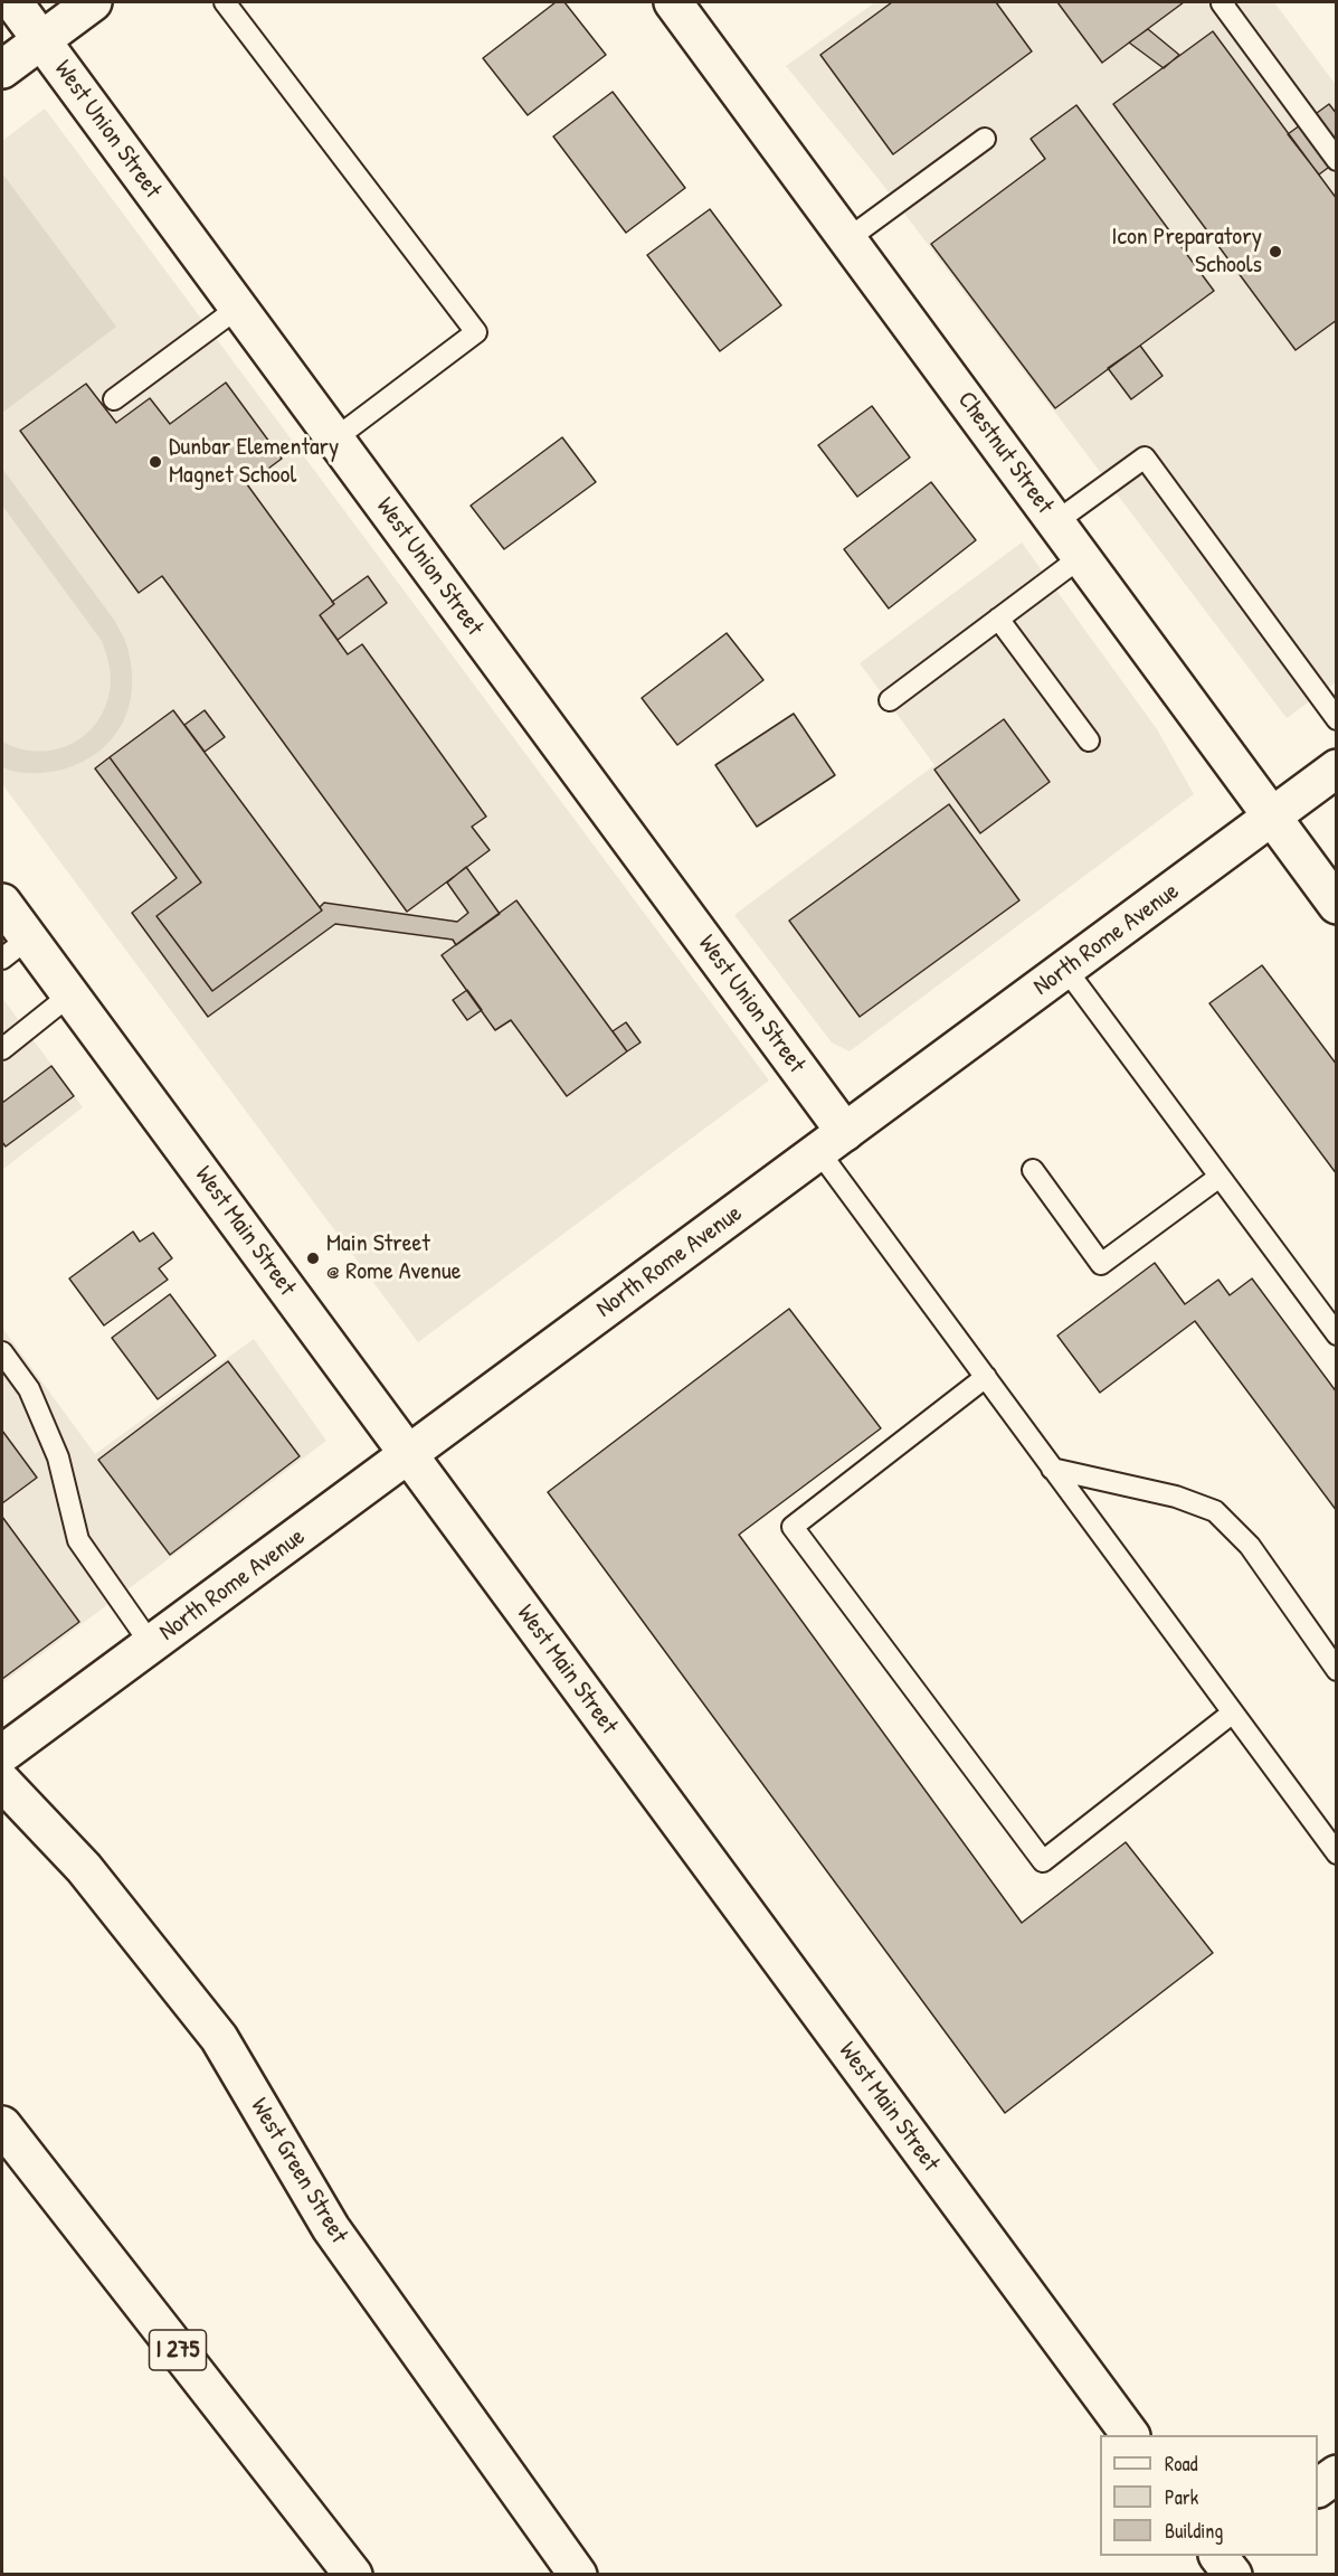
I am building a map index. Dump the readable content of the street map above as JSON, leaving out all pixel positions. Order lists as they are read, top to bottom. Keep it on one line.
{"streets":{"main road":["West Union Street","Chestnut Street","North Rome Avenue","West Main Street","West Green Street","I 275"]},"crossings":[["West Union Street","North Rome Avenue"],["Chestnut Street","North Rome Avenue"],["North Rome Avenue","West Main Street"]],"places":["Icon Preparatory Schools","Dunbar Elementary Magnet School","Main Street @ Rome Avenue"],"legend":["Road","Park","Building"]}
